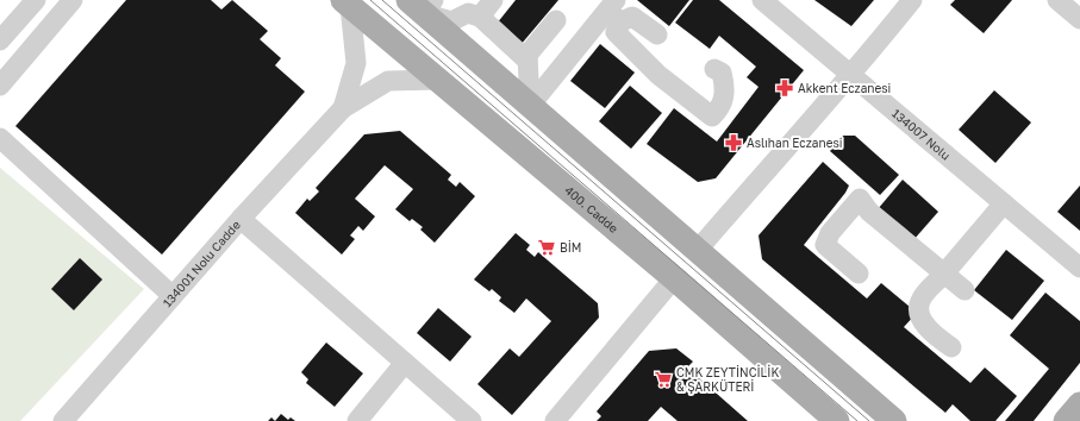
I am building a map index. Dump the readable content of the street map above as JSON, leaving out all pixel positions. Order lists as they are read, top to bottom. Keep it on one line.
{"streets":{"main road":["400. Cadde"],"street":["134007 Nolu","134001 Nolu Cadde"]},"crossings":[["400. Cadde","134001 Nolu Cadde"]],"places":{"pharmacy":["Akkent Eczanesi","Aslıhan Eczanesi"],"supermarket":["BİM","CMK ZEYTİNCİLİK & ŞARKÜTERİ"]}}
